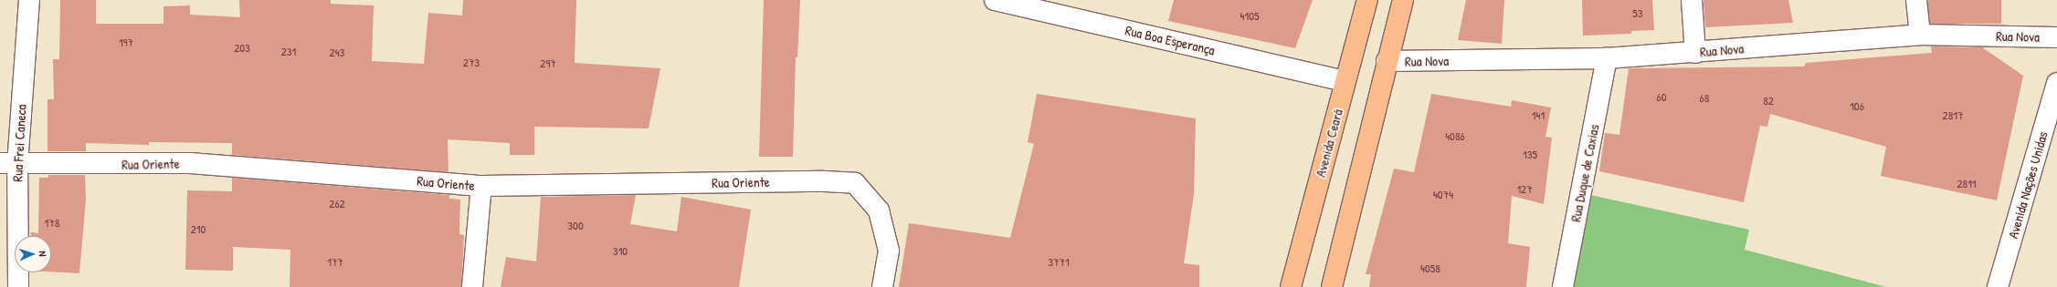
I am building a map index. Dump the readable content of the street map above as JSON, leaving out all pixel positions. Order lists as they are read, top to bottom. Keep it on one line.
{"streets":{"main road":["Avenida Ceará"],"street":["Rua Nova","Rua Boa Esperança","Rua Frei Caneca","Rua Oriente","Rua Duque de Caxias","Avenida Nações Unidas"]},"crossings":[["Rua Nova","Rua Duque de Caxias"],["Rua Boa Esperança","Avenida Ceará"],["Rua Frei Caneca","Rua Oriente"]],"house_numbers":["53","4105","197","203","231","243","273","297","60","68","82","106","141","2817","4086","135","2811","127","4074","262","178","300","210","310","177","3771","4058"],"north":"right"}
